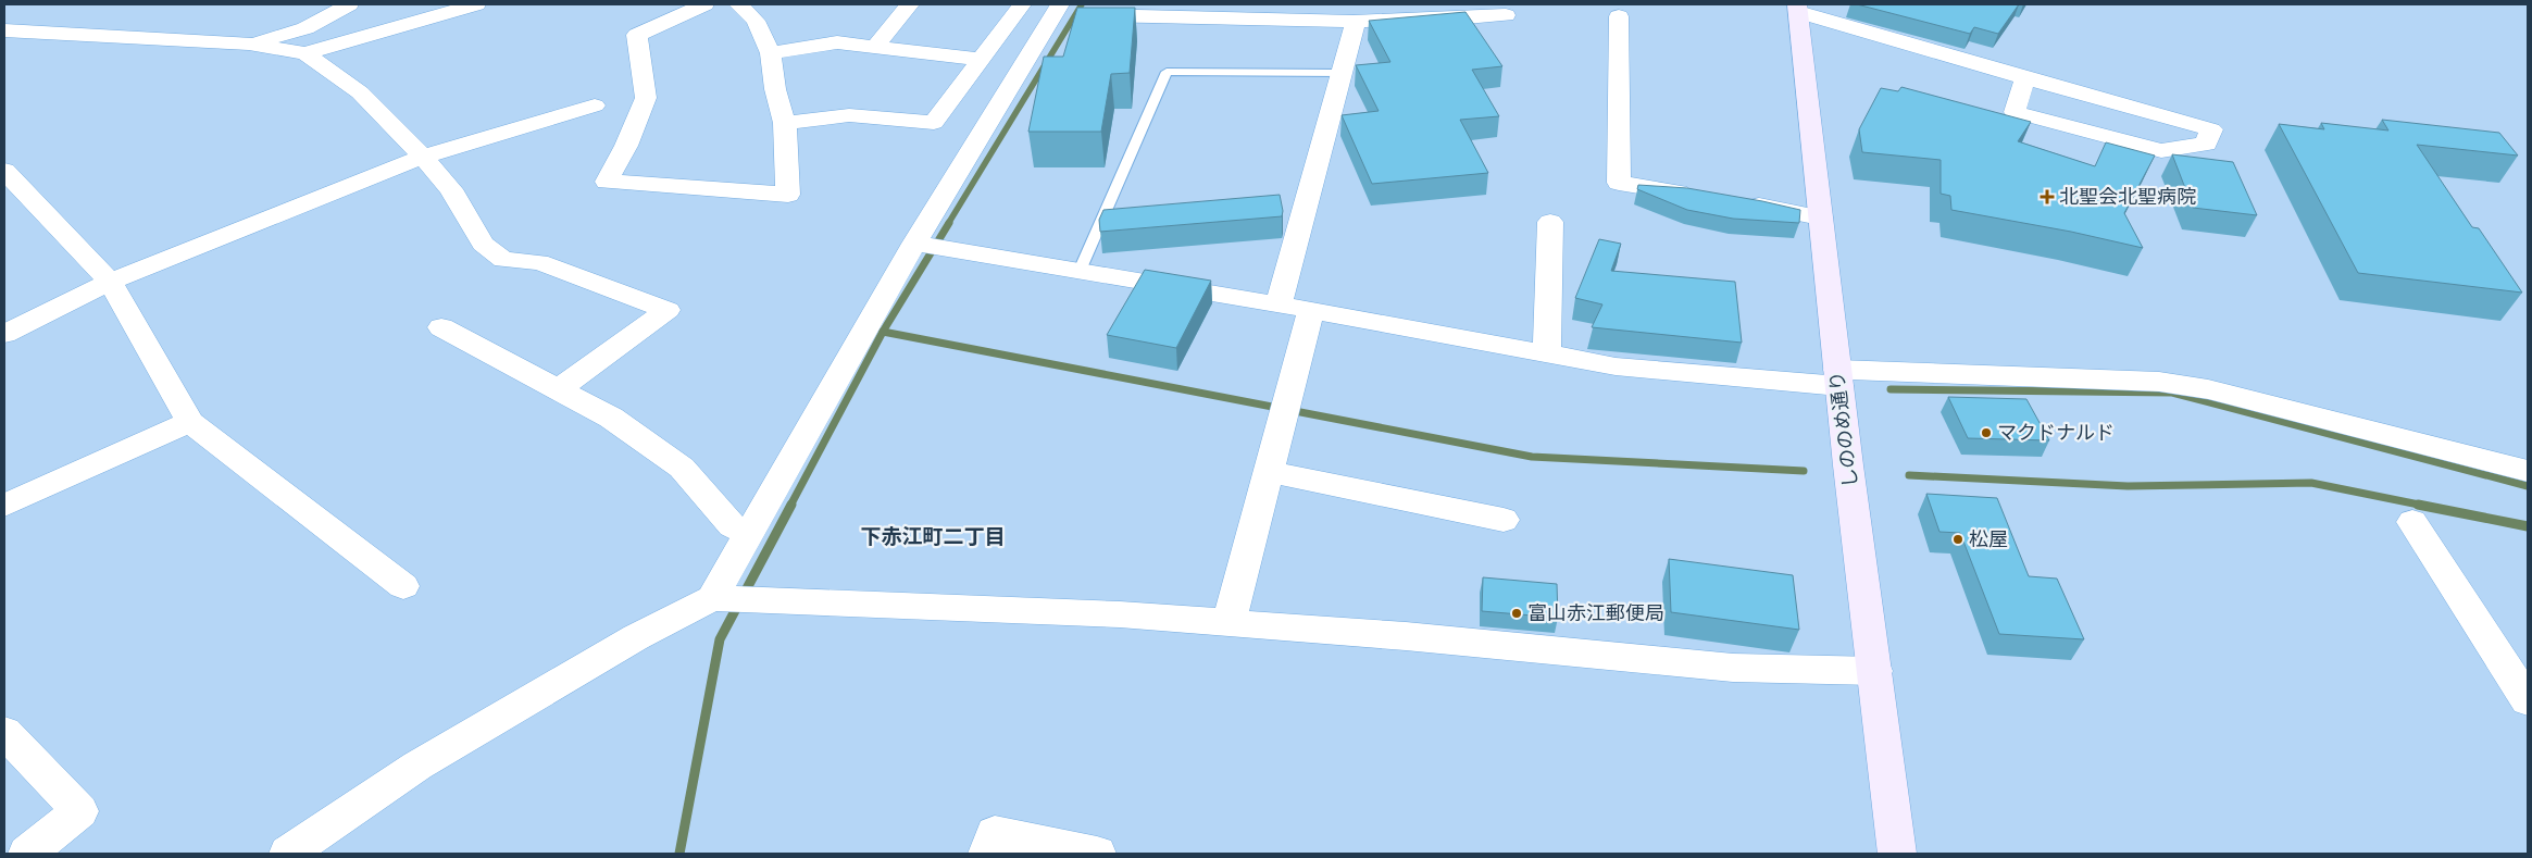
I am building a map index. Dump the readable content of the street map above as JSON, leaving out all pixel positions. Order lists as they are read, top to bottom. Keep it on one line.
{"streets":{"main road":["しののめ通り"]},"districts":["下赤江町二丁目"],"places":{"health":["北聖会北聖病院"],"other":["マクドナルド","松屋","富山赤江郵便局"]}}
